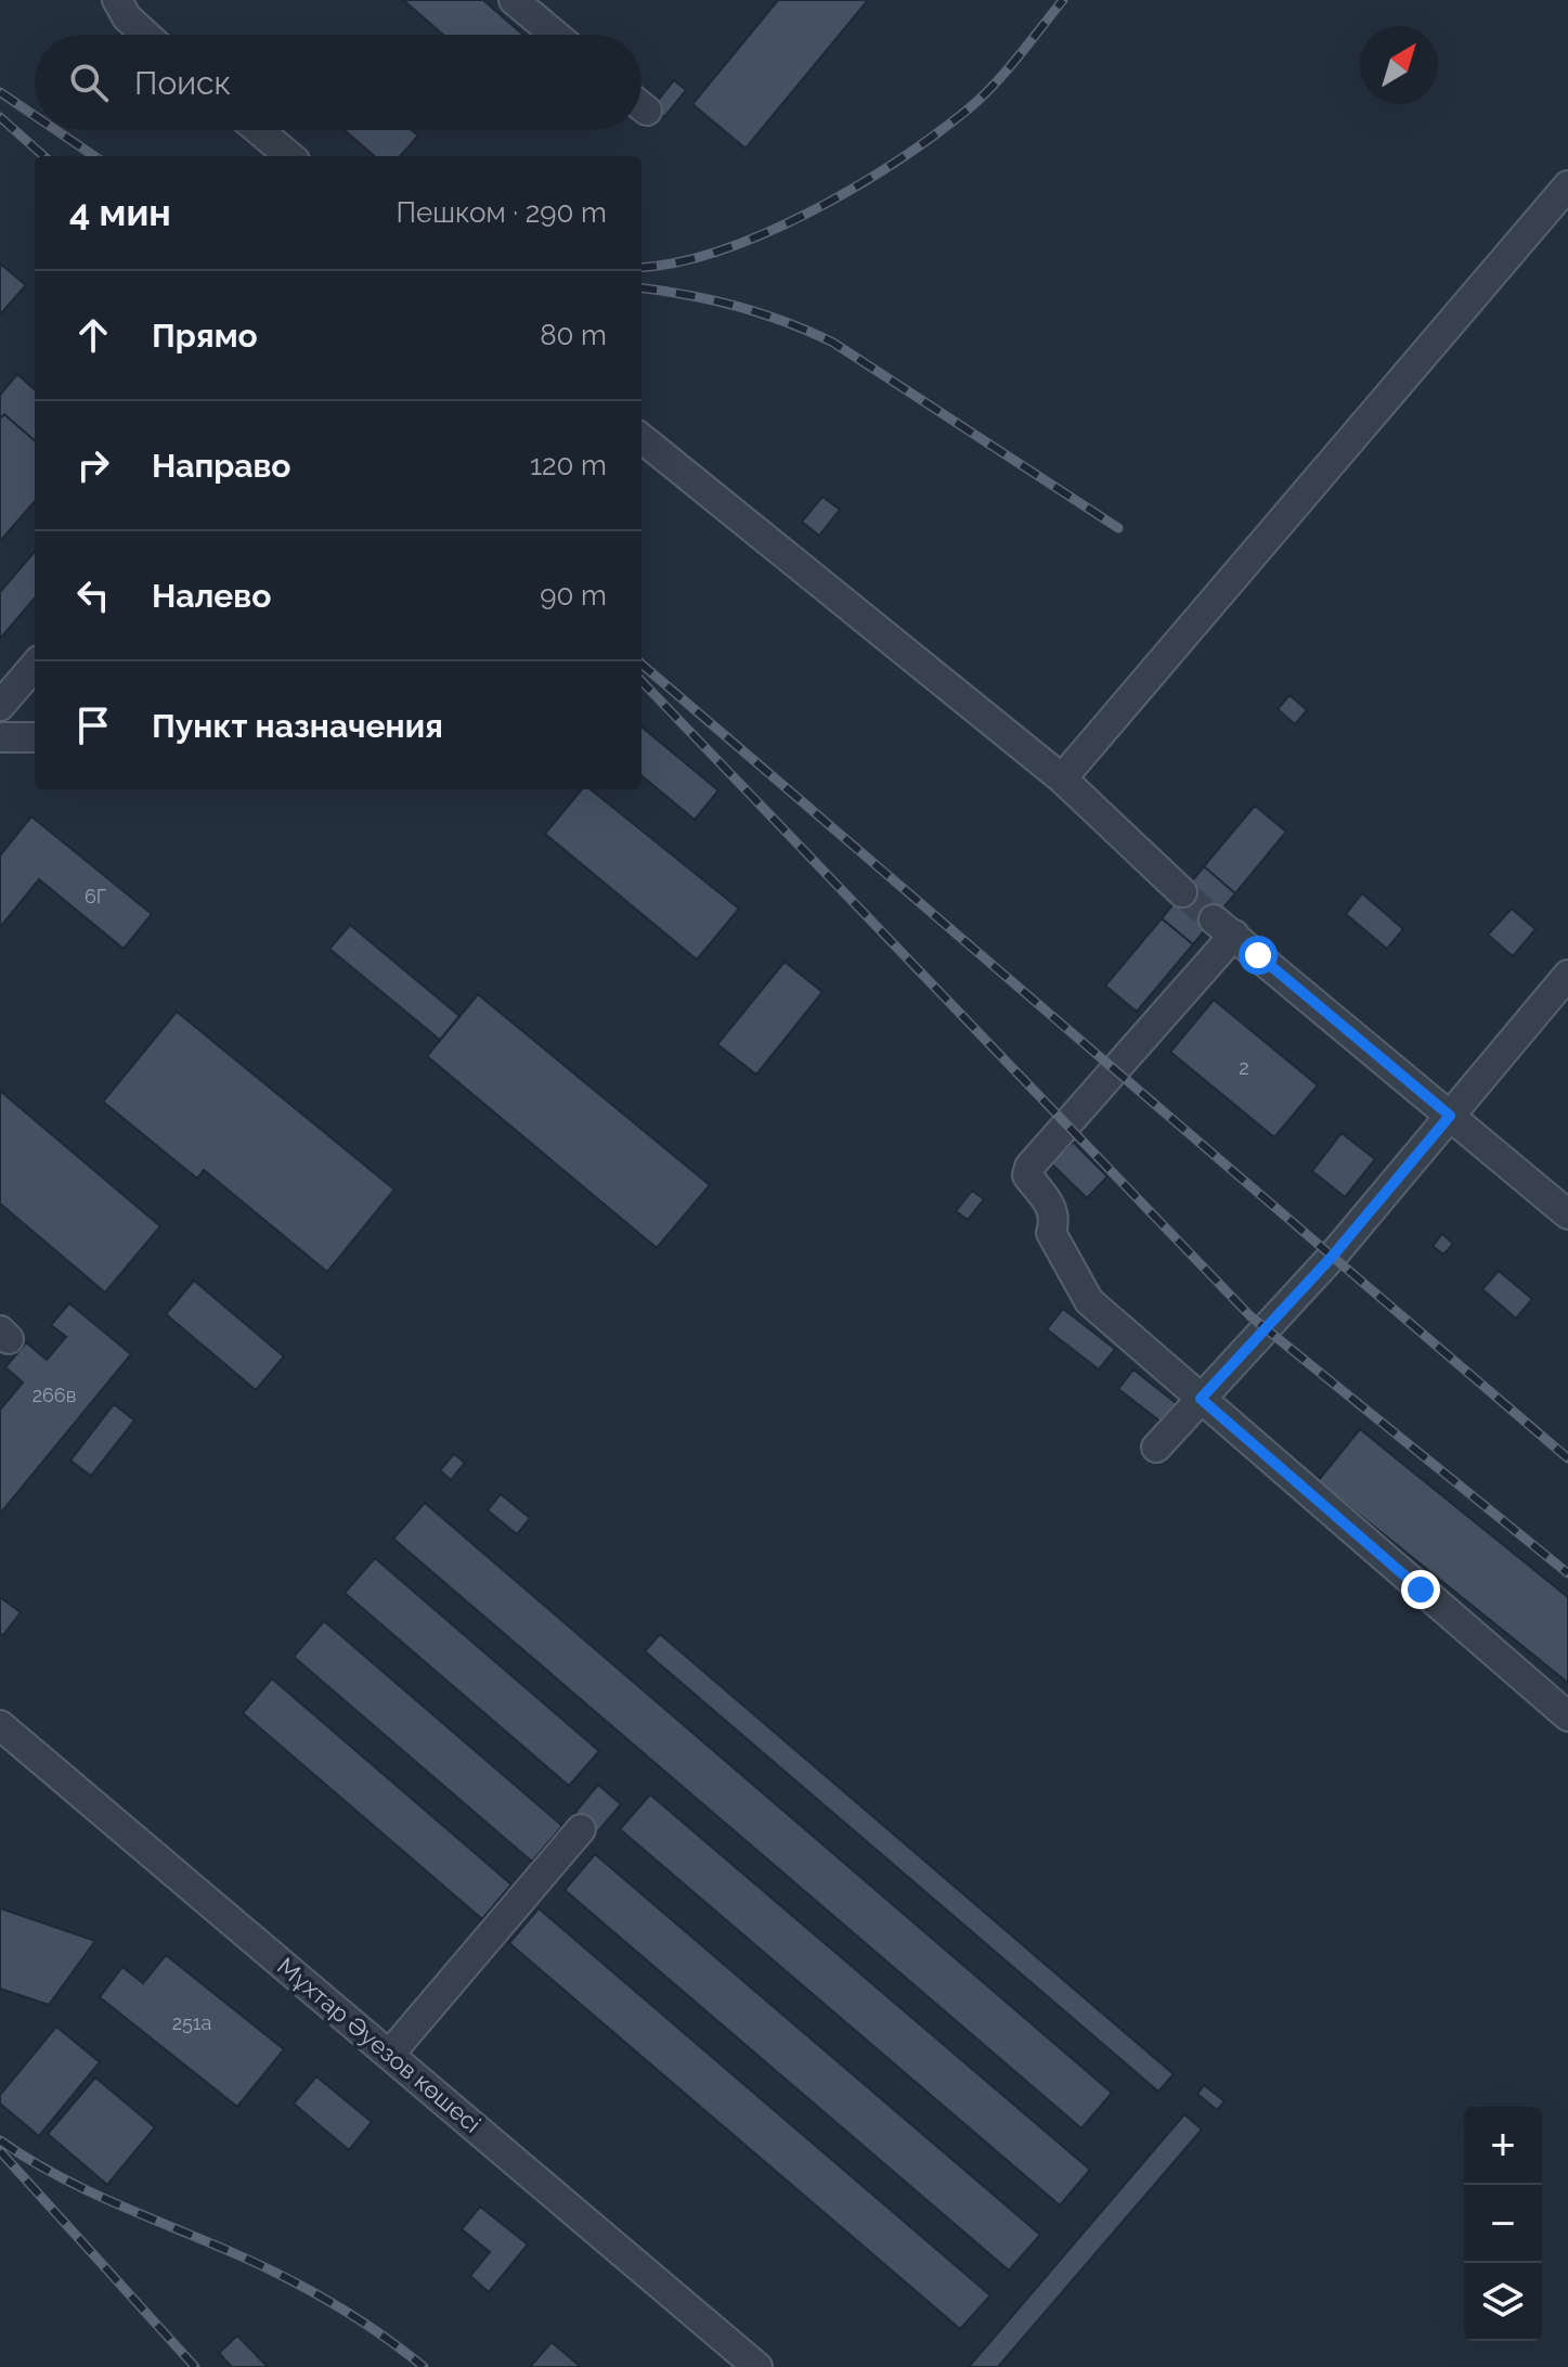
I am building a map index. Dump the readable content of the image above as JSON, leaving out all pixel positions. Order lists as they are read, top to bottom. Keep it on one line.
{"streets":{"street":["Мұхтар Әуезов көшесі"]},"house_numbers":["6Г","2","266в","251а"],"north":"top right","page":{"search":"Поиск","heading":["4 мин","Пешком · 290 m"],"list":[["Прямо","80 m"],["Направо","120 m"],["Налево","90 m"],"Пункт назначения"],"map_buttons":["+","−"]}}
